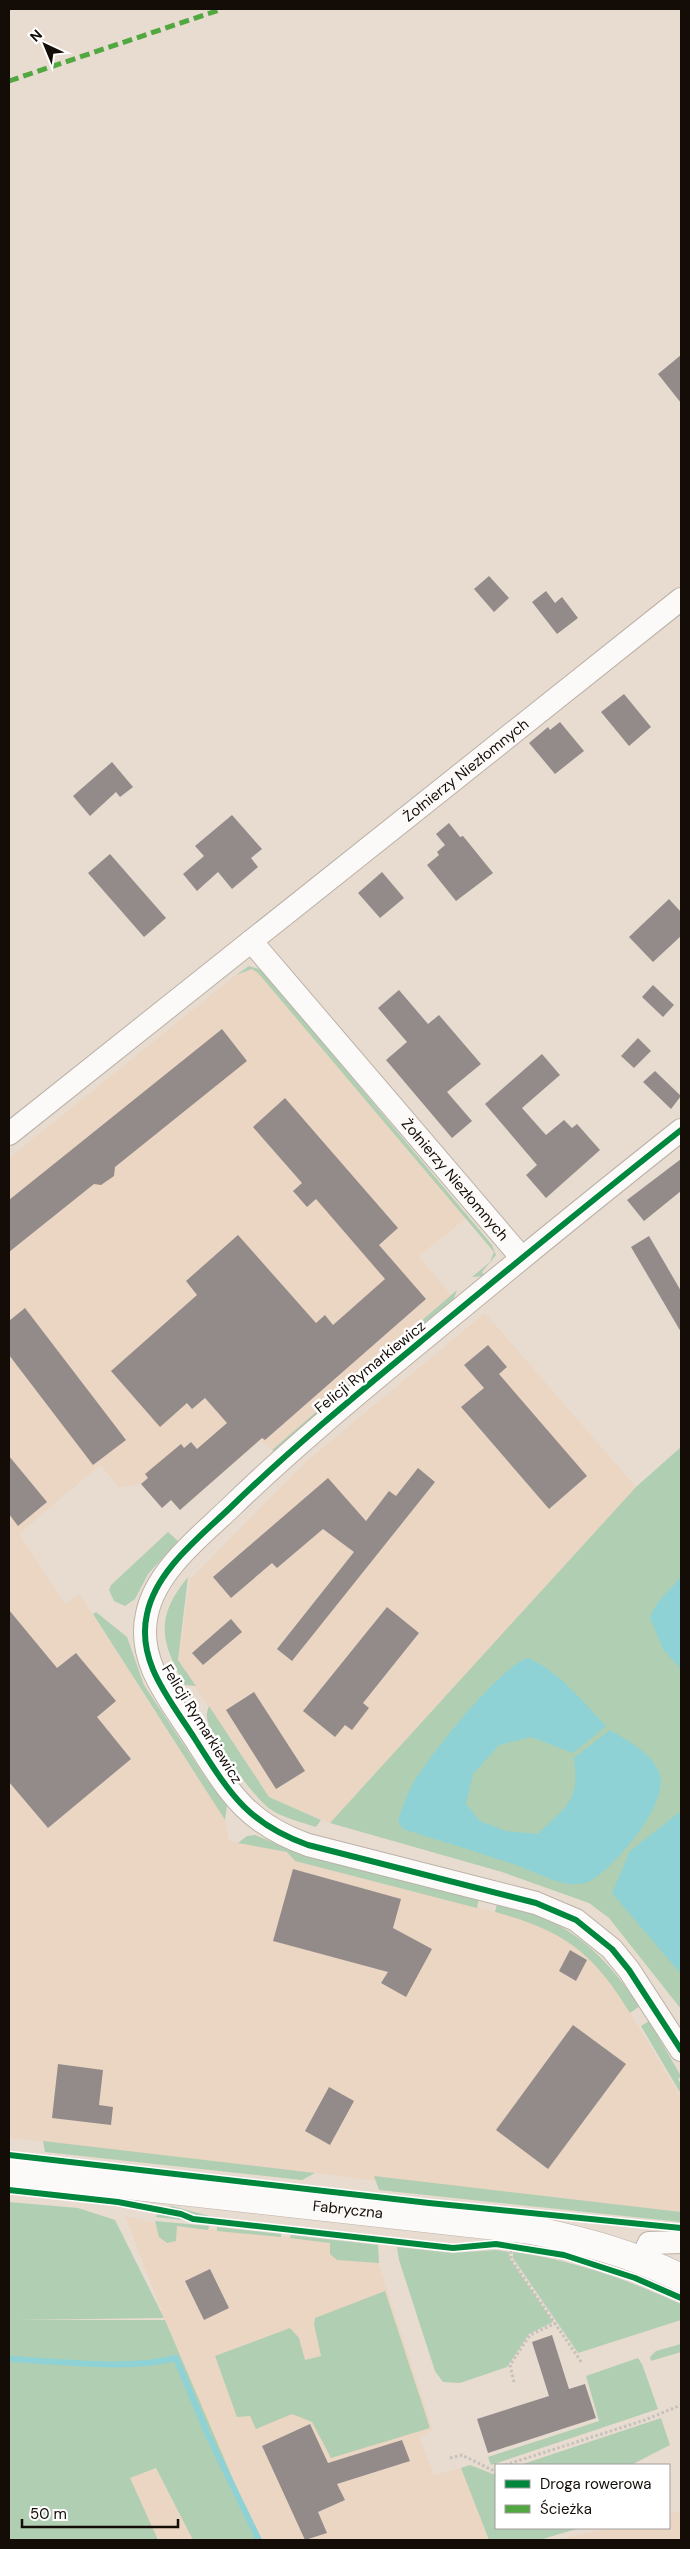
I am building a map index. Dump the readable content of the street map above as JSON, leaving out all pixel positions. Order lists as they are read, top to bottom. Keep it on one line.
{"streets":{"street":["Żołnierzy Niezłomnych","Felicji Rymarkiewicz","Fabryczna"]},"crossings":[["Żołnierzy Niezłomnych","Felicji Rymarkiewicz"]],"legend":["Droga rowerowa","Ścieżka"],"scale_bar":"50 m","north":"top left"}
